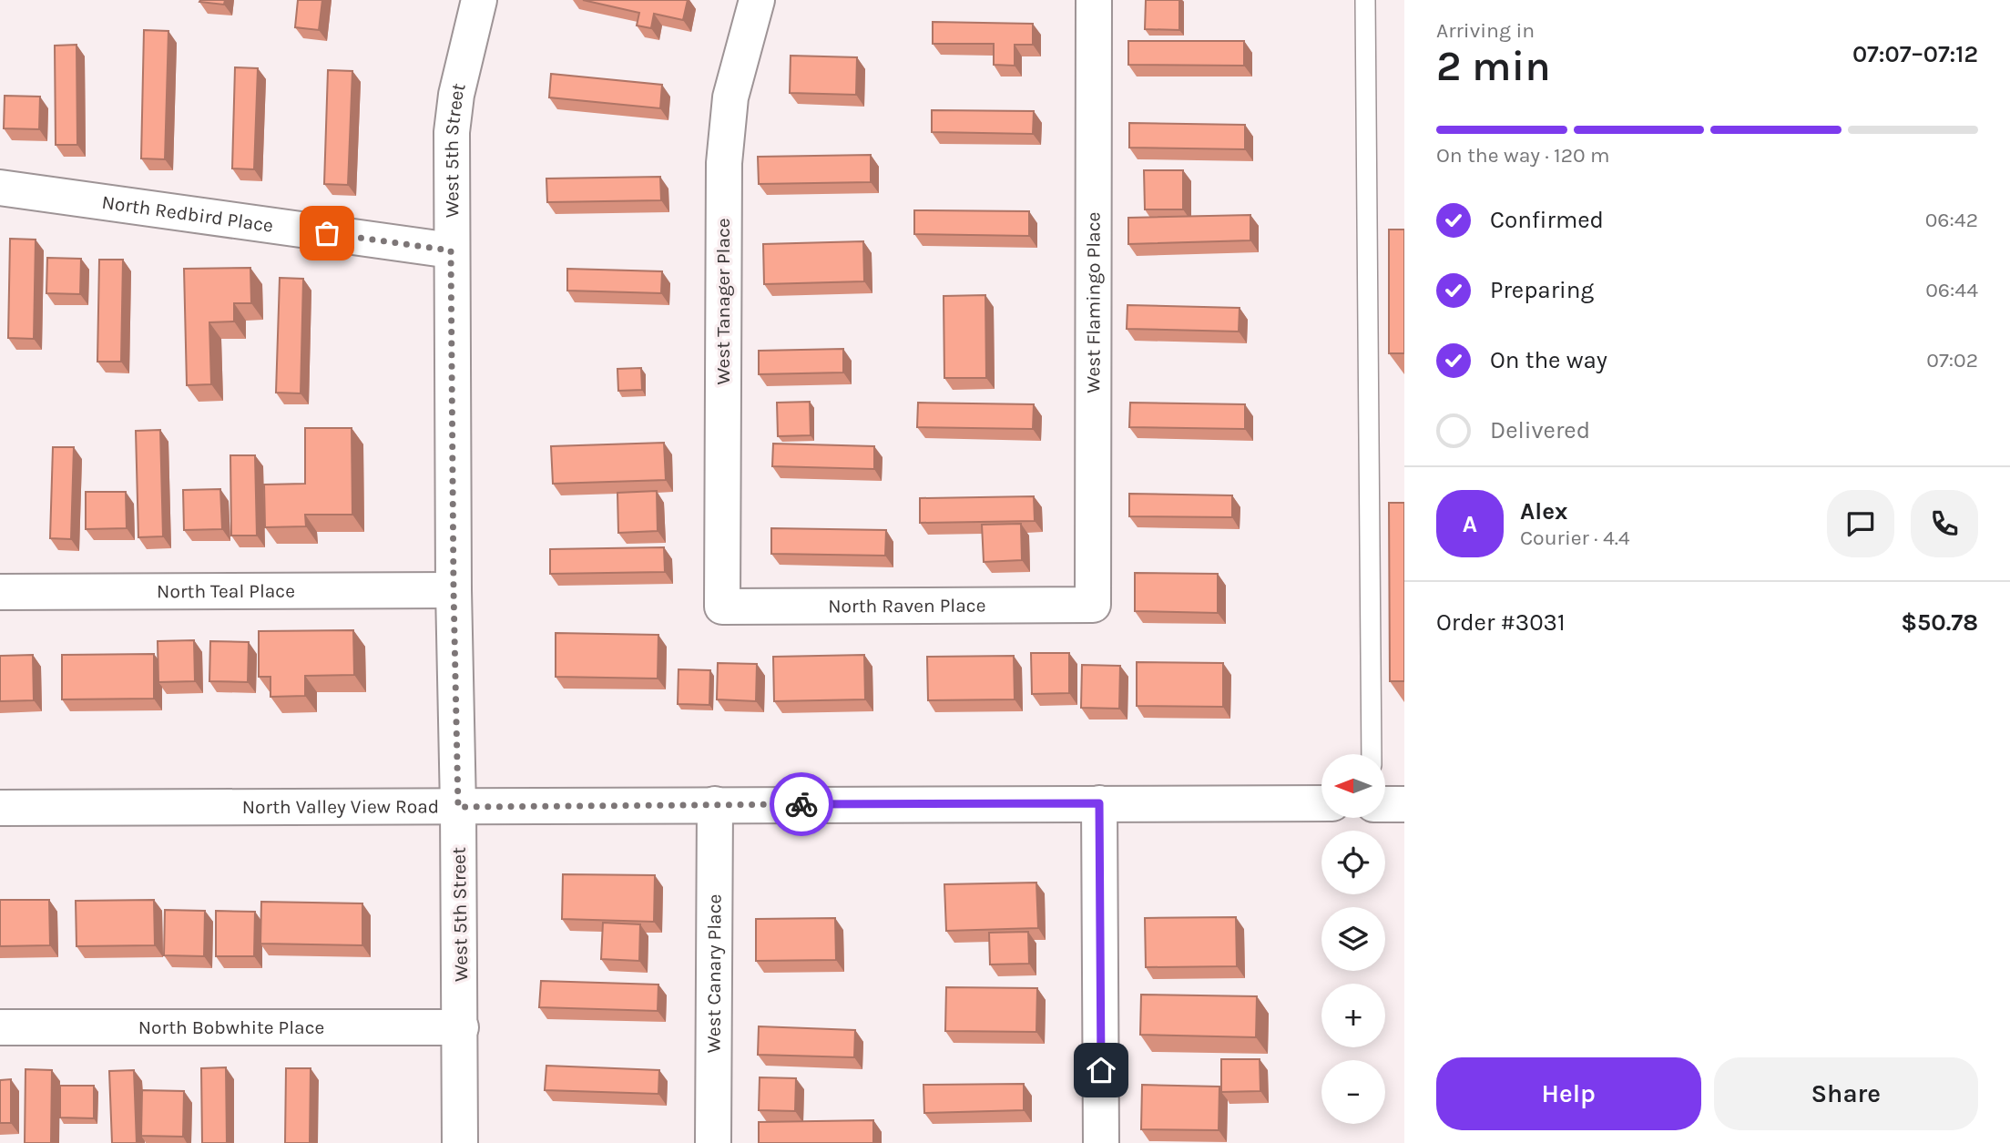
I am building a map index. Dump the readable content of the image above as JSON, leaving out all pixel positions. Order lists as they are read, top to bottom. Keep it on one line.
{"streets":{"street":["West 5th Street","North Redbird Place","West Tanager Place","West Flamingo Place","North Teal Place","North Raven Place","North Valley View Road","West Canary Place","North Bobwhite Place"]},"crossings":[["West 5th Street","North Redbird Place"],["West 5th Street","North Teal Place"],["West 5th Street","North Valley View Road"],["West 5th Street","North Bobwhite Place"],["West Tanager Place","North Raven Place"],["West Flamingo Place","North Raven Place"],["North Valley View Road","West Canary Place"]],"north":"left","page":{"heading":["2 min","Arriving in","07:07–07:12"],"panel":["Alex","Courier · 4.4","Order #3031","$50.78"],"bar":"On the way · 120 m","list":[["Confirmed","06:42"],["Preparing","06:44"],["On the way","07:02"],"Delivered"],"round":"A","map_buttons":["+","−"],"buttons":["Help","Share"]}}
